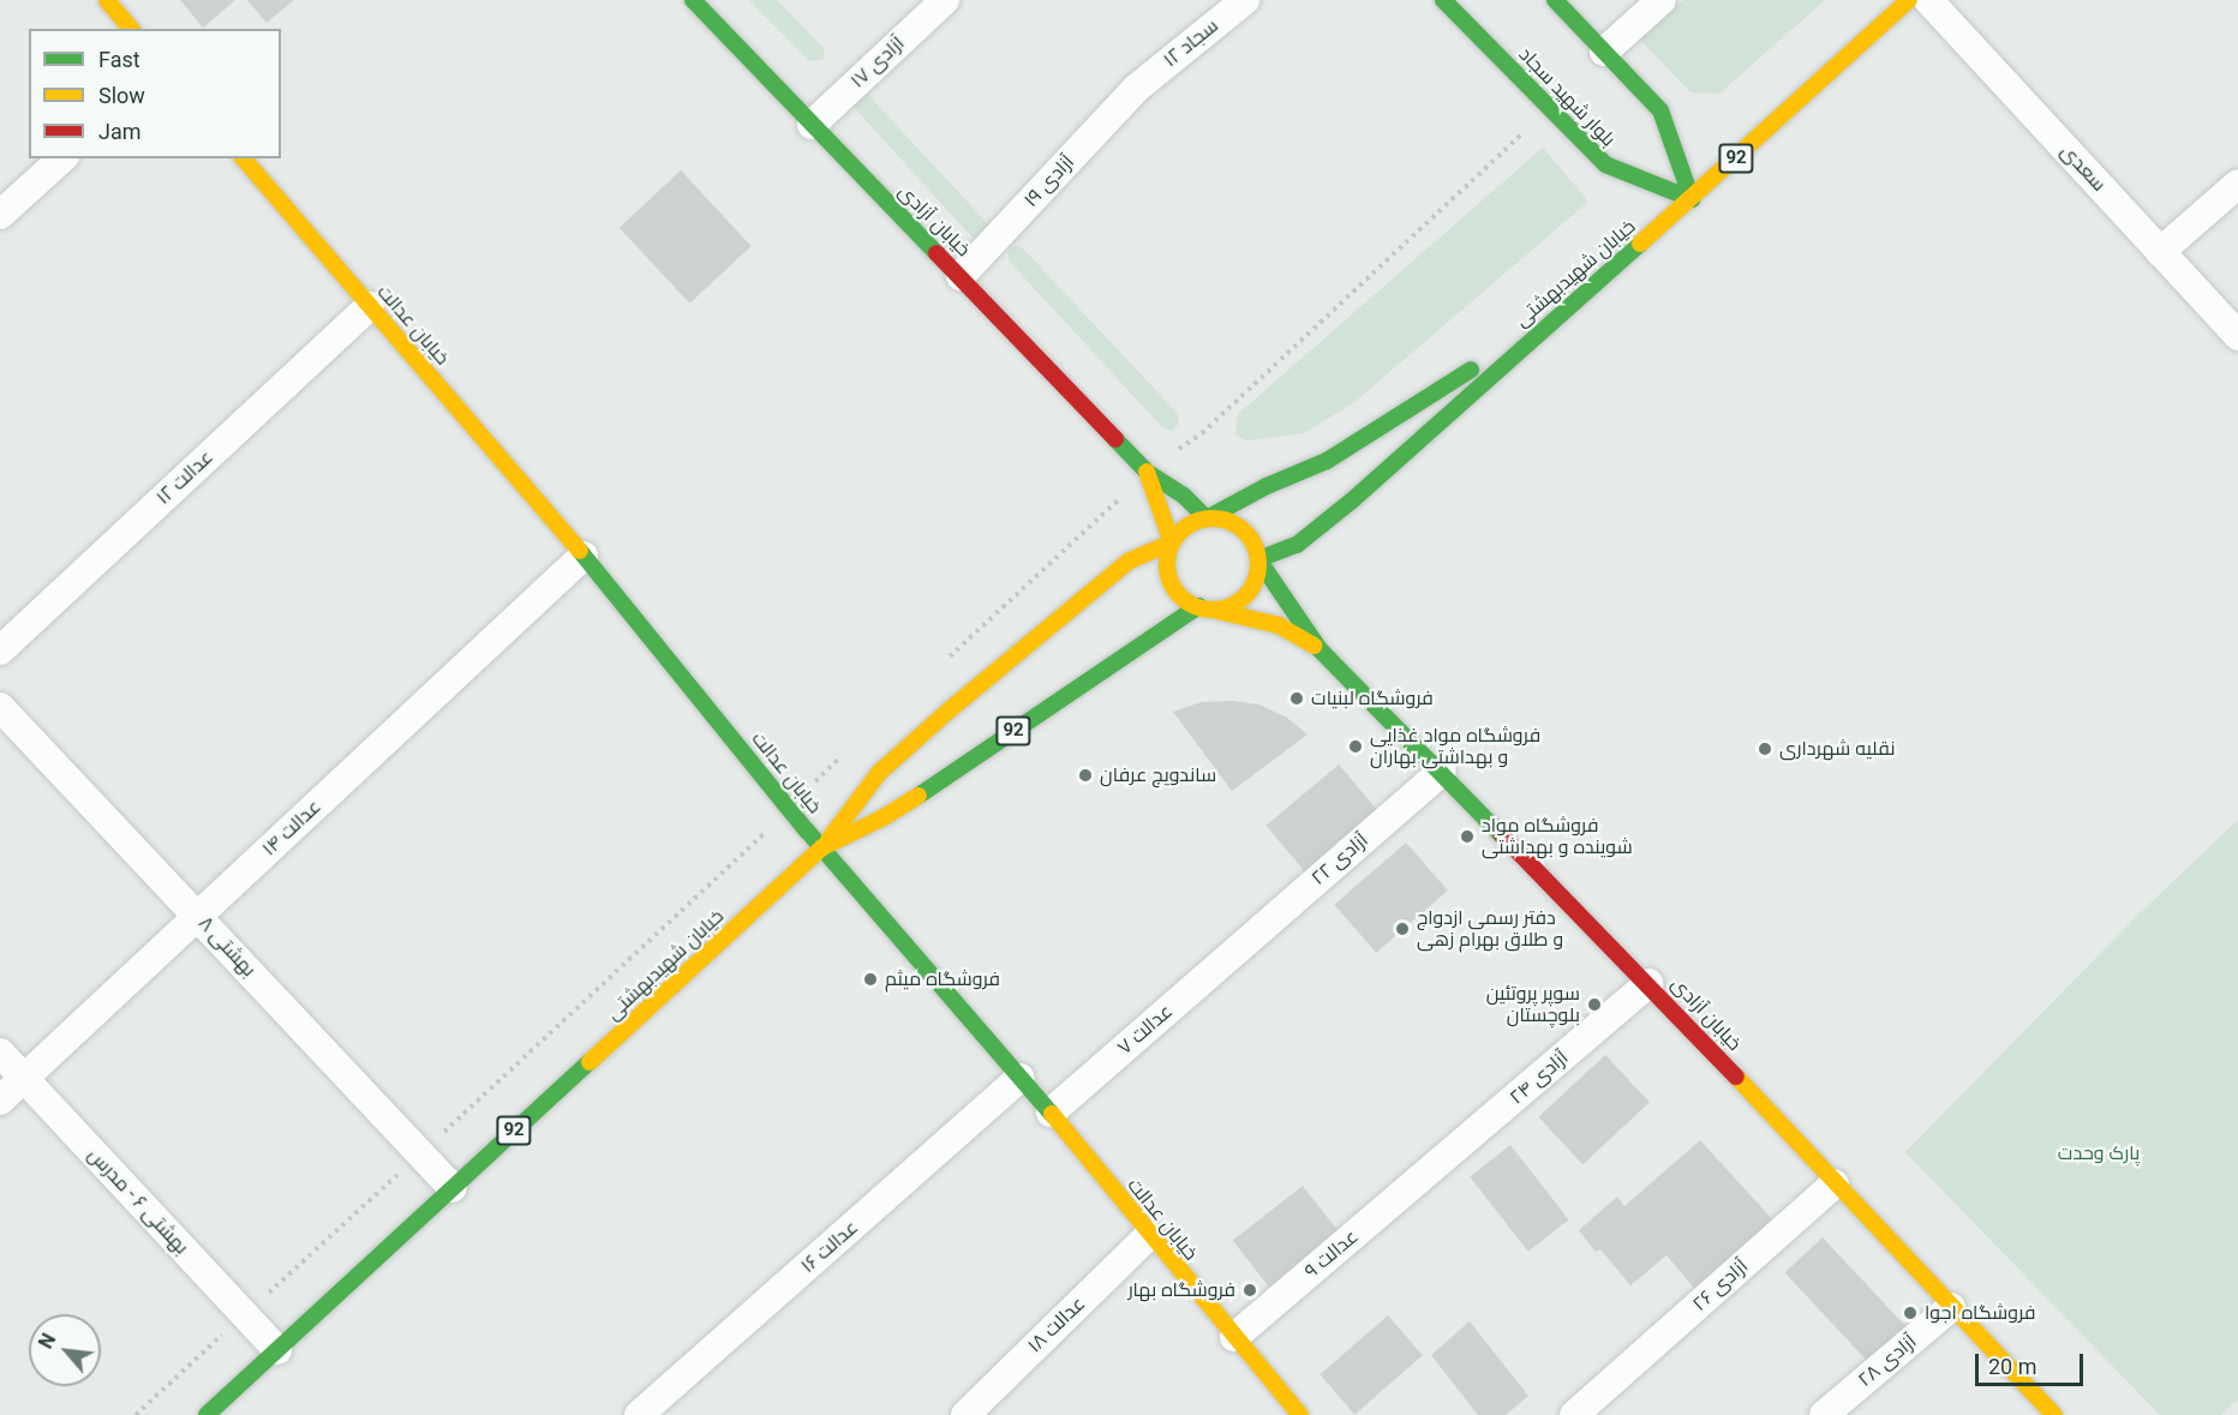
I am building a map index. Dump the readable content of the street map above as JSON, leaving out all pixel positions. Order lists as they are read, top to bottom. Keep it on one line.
{"streets":{"main road":["بلوار شهید سجاد","92","خیابان آزادی","خیابان شهیدبهشتی","خیابان عدالت"],"street":["سجاد ۱۲","آزادی ۱۷","سعدی","آزادی ۱۹","عدالت ۱۲","عدالت ۱۴","آزادی ۲۲","بهشتی ۸","عدالت ۷","آزادی ۲۴","بهشتی ۶ - مدرس","عدالت ۱۶","عدالت ۹","آزادی ۲۶","عدالت ۱۸","آزادی ۲۸"]},"crossings":[["سجاد ۱۲","آزادی ۱۹"],["آزادی ۱۷","خیابان آزادی"],["بلوار شهید سجاد","خیابان شهیدبهشتی"],["آزادی ۱۹","خیابان آزادی"],["خیابان آزادی","آزادی ۲۲"],["خیابان آزادی","آزادی ۲۴"],["خیابان آزادی","آزادی ۲۶"],["خیابان آزادی","آزادی ۲۸"],["خیابان شهیدبهشتی","خیابان عدالت"],["خیابان شهیدبهشتی","بهشتی ۸"],["خیابان شهیدبهشتی","بهشتی ۶ - مدرس"],["خیابان عدالت","عدالت ۱۲"],["خیابان عدالت","عدالت ۱۴"],["خیابان عدالت","عدالت ۷"],["خیابان عدالت","عدالت ۱۶"],["خیابان عدالت","عدالت ۹"],["خیابان عدالت","عدالت ۱۸"],["عدالت ۱۴","بهشتی ۸"],["عدالت ۱۴","بهشتی ۶ - مدرس"],["آزادی ۲۲","عدالت ۷"],["آزادی ۲۴","عدالت ۹"]],"parks":["پارک وحدت"],"places":["فروشگاه لبنیات","فروشگاه مواد غذایی و بهداشتی بهاران","نقلیه شهرداری","ساندویچ عرفان","فروشگاه مواد شوینده و بهداشتی","دفتر رسمی ازدواج و طلاق بهرام زهی","فروشگاه میثم","سوپر پروتئین بلوچستان","فروشگاه بهار","فروشگاه اجوا"],"legend":["Fast","Slow","Jam"],"scale_bar":"20 m","north":"top left"}
